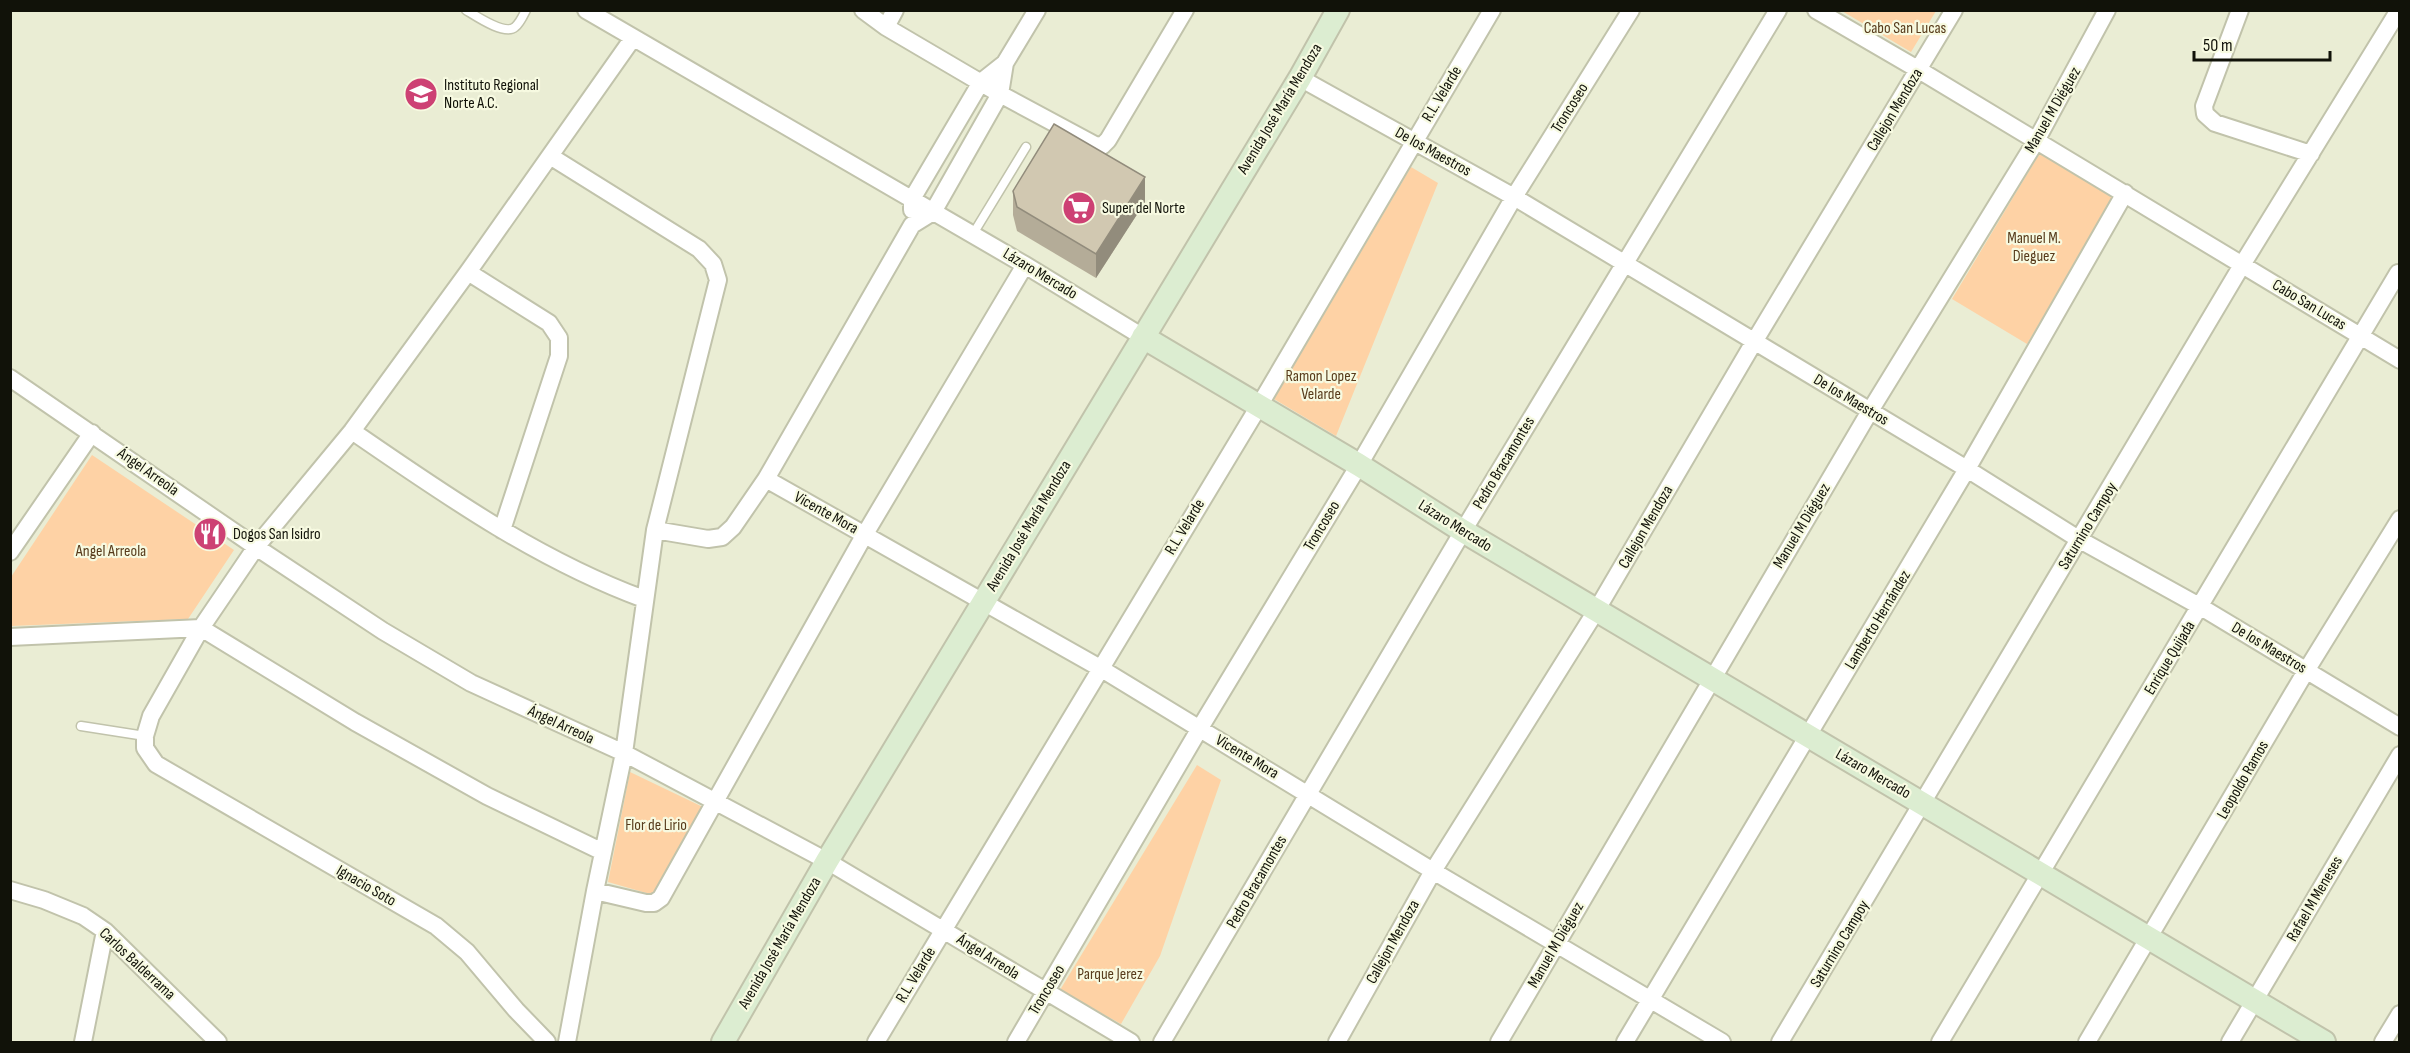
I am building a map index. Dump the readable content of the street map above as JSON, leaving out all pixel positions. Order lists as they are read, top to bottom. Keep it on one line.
{"streets":{"street":["R.L. Velarde","Troncoseo","Avenida José María Mendoza","Callejon Mendoza","Manuel M Diéguez","De los Maestros","Lázaro Mercado","Cabo San Lucas","Pedro Bracamontes","Ángel Arreola","Vicente Mora","Saturnino Campoy","Lamberto Hernández","Enrique Quijada","Leopoldo Ramos","Ignacio Soto","Rafael M Meneses","Carlos Balderrama"]},"crossings":[["R.L. Velarde","De los Maestros"],["R.L. Velarde","Lázaro Mercado"],["R.L. Velarde","Ángel Arreola"],["R.L. Velarde","Vicente Mora"],["Troncoseo","De los Maestros"],["Troncoseo","Lázaro Mercado"],["Troncoseo","Ángel Arreola"],["Troncoseo","Vicente Mora"],["Avenida José María Mendoza","De los Maestros"],["Avenida José María Mendoza","Lázaro Mercado"],["Avenida José María Mendoza","Ángel Arreola"],["Avenida José María Mendoza","Vicente Mora"],["Callejon Mendoza","De los Maestros"],["Callejon Mendoza","Lázaro Mercado"],["Callejon Mendoza","Cabo San Lucas"],["Callejon Mendoza","Vicente Mora"],["Manuel M Diéguez","De los Maestros"],["Manuel M Diéguez","Lázaro Mercado"],["Manuel M Diéguez","Cabo San Lucas"],["Manuel M Diéguez","Vicente Mora"],["De los Maestros","Pedro Bracamontes"],["De los Maestros","Saturnino Campoy"],["De los Maestros","Lamberto Hernández"],["De los Maestros","Enrique Quijada"],["De los Maestros","Leopoldo Ramos"],["Lázaro Mercado","Pedro Bracamontes"],["Lázaro Mercado","Saturnino Campoy"],["Lázaro Mercado","Lamberto Hernández"],["Lázaro Mercado","Enrique Quijada"],["Lázaro Mercado","Leopoldo Ramos"],["Lázaro Mercado","Rafael M Meneses"],["Cabo San Lucas","Saturnino Campoy"],["Cabo San Lucas","Lamberto Hernández"],["Cabo San Lucas","Enrique Quijada"],["Pedro Bracamontes","Vicente Mora"],["Vicente Mora","Lamberto Hernández"]],"parks":["Cabo San Lucas","Manuel M. Dieguez","Ramon Lopez Velarde","Angel Arreola","Flor de Lirio","Parque Jerez"],"places":{"school or university":["Instituto Regional Norte A.C."],"supermarket":["Super del Norte"],"restaurant":["Dogos San Isidro"]},"scale_bar":"50 m"}
